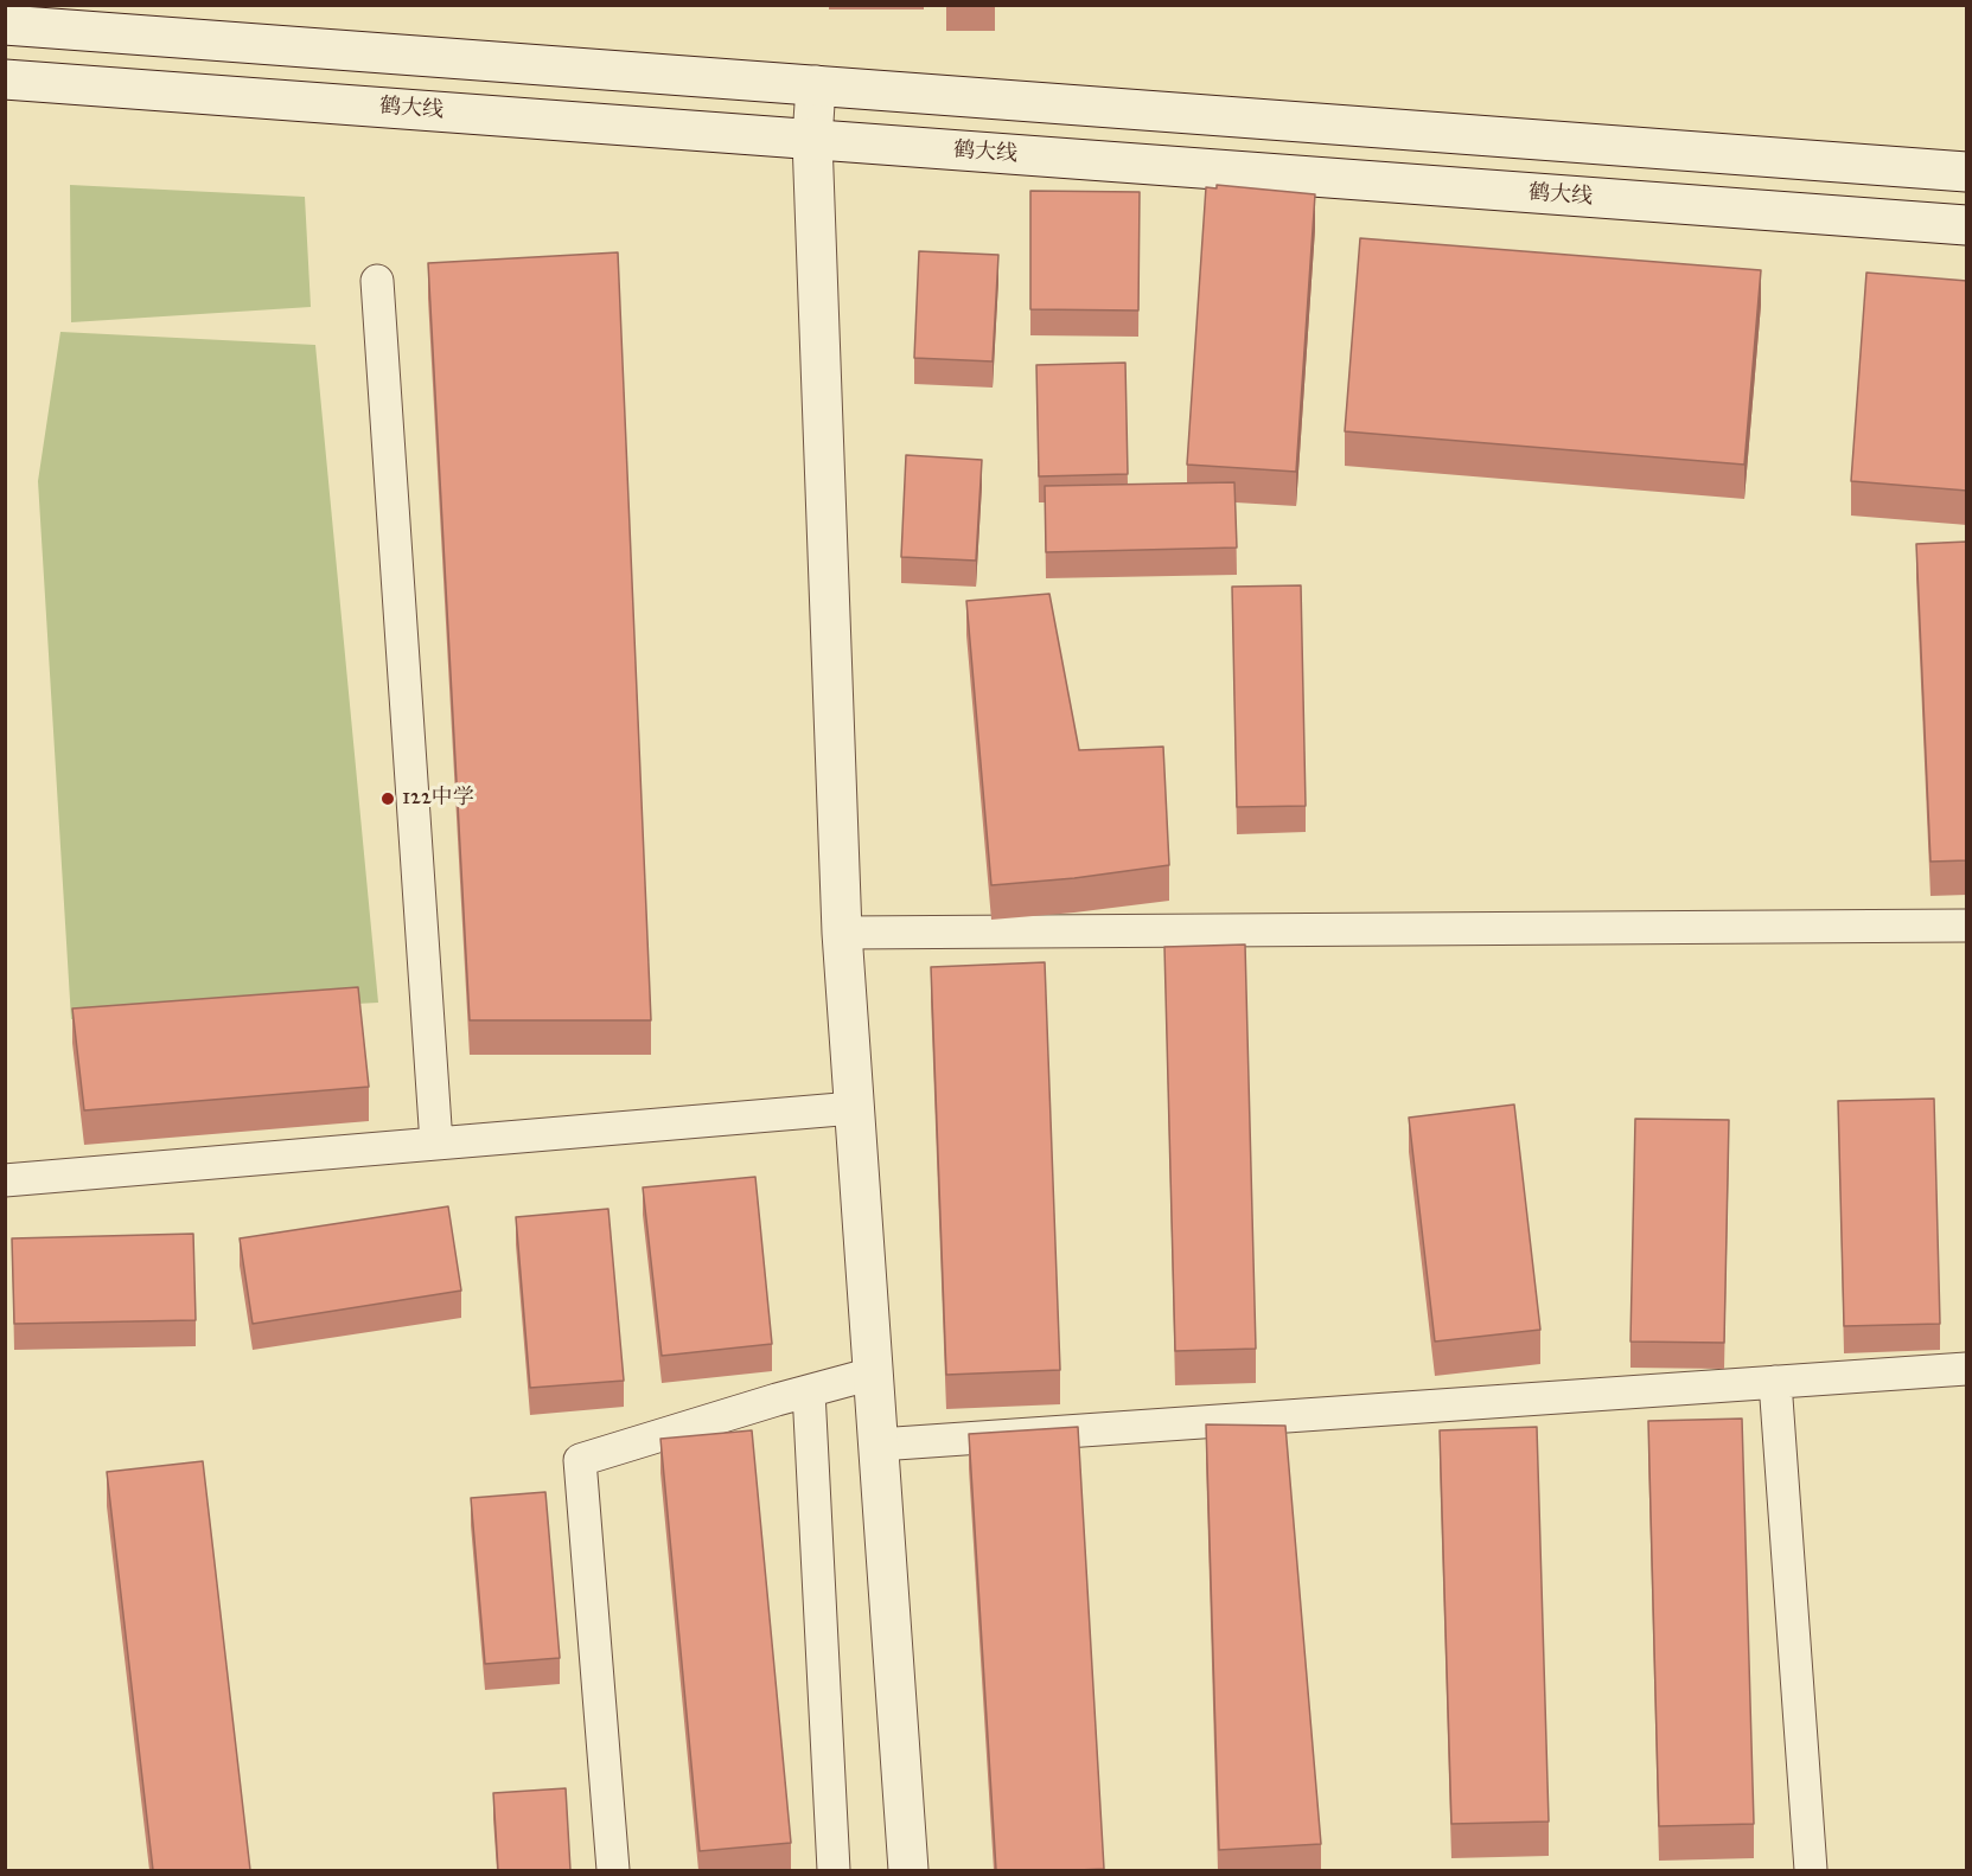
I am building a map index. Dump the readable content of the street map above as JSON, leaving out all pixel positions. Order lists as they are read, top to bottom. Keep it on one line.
{"streets":{"main road":["鹤大线"]},"places":["122中学"]}
